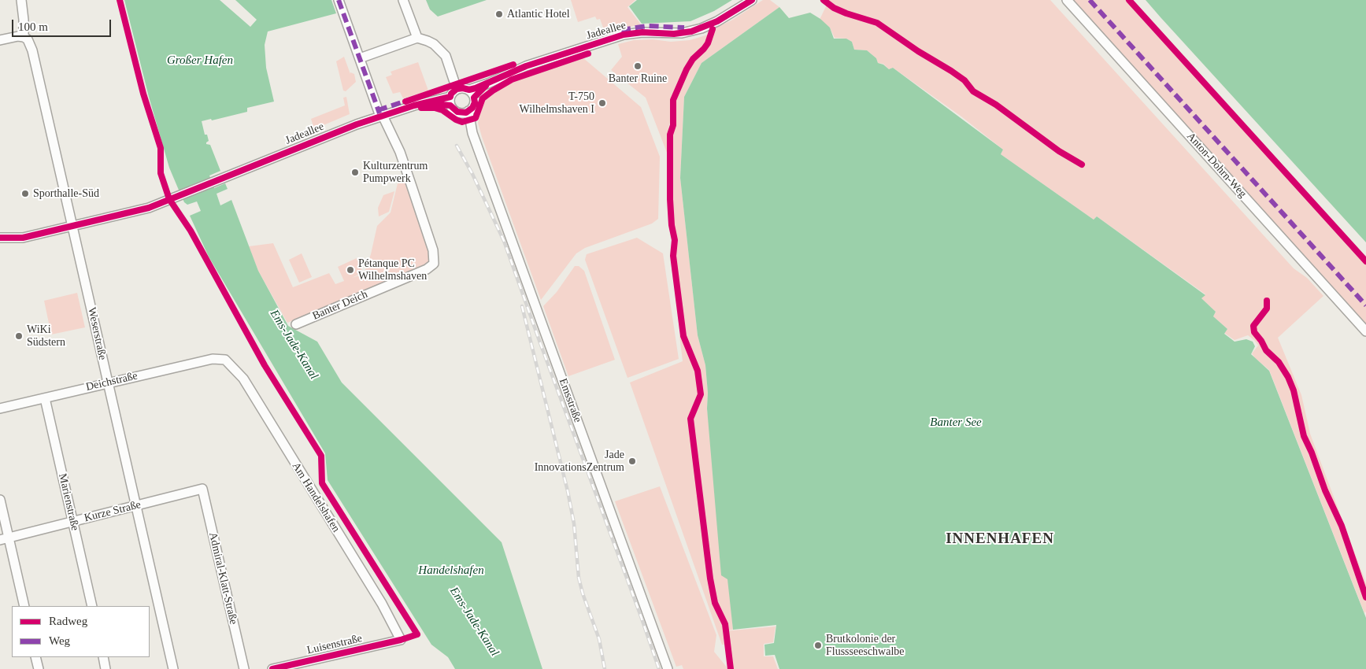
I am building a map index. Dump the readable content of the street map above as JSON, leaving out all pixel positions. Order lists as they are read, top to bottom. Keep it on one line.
{"streets":{"street":["Jadeallee","Anton-Dohrn-Weg","Banter Deich","Weserstraße","Deichstraße","Emsstraße","Am Handelshafen","Marienstraße","Kurze Straße","Admiral-Klatt-Straße","Luisenstraße"]},"crossings":[["Jadeallee","Banter Deich"],["Jadeallee","Weserstraße"],["Jadeallee","Emsstraße"],["Weserstraße","Deichstraße"],["Weserstraße","Kurze Straße"],["Deichstraße","Am Handelshafen"],["Deichstraße","Marienstraße"],["Am Handelshafen","Luisenstraße"],["Marienstraße","Kurze Straße"],["Kurze Straße","Admiral-Klatt-Straße"]],"districts":["INNENHAFEN"],"water":["Großer Hafen","Ems-Jade-Kanal","Banter See","Handelshafen"],"places":["Atlantic Hotel","Banter Ruine","T-750 Wilhelmshaven I","Kulturzentrum Pumpwerk","Sporthalle-Süd","Pétanque PC Wilhelmshaven","WiKi Südstern","Jade InnovationsZentrum","Brutkolonie der Flussseeschwalbe"],"legend":["Radweg","Weg"],"scale_bar":"100 m"}
